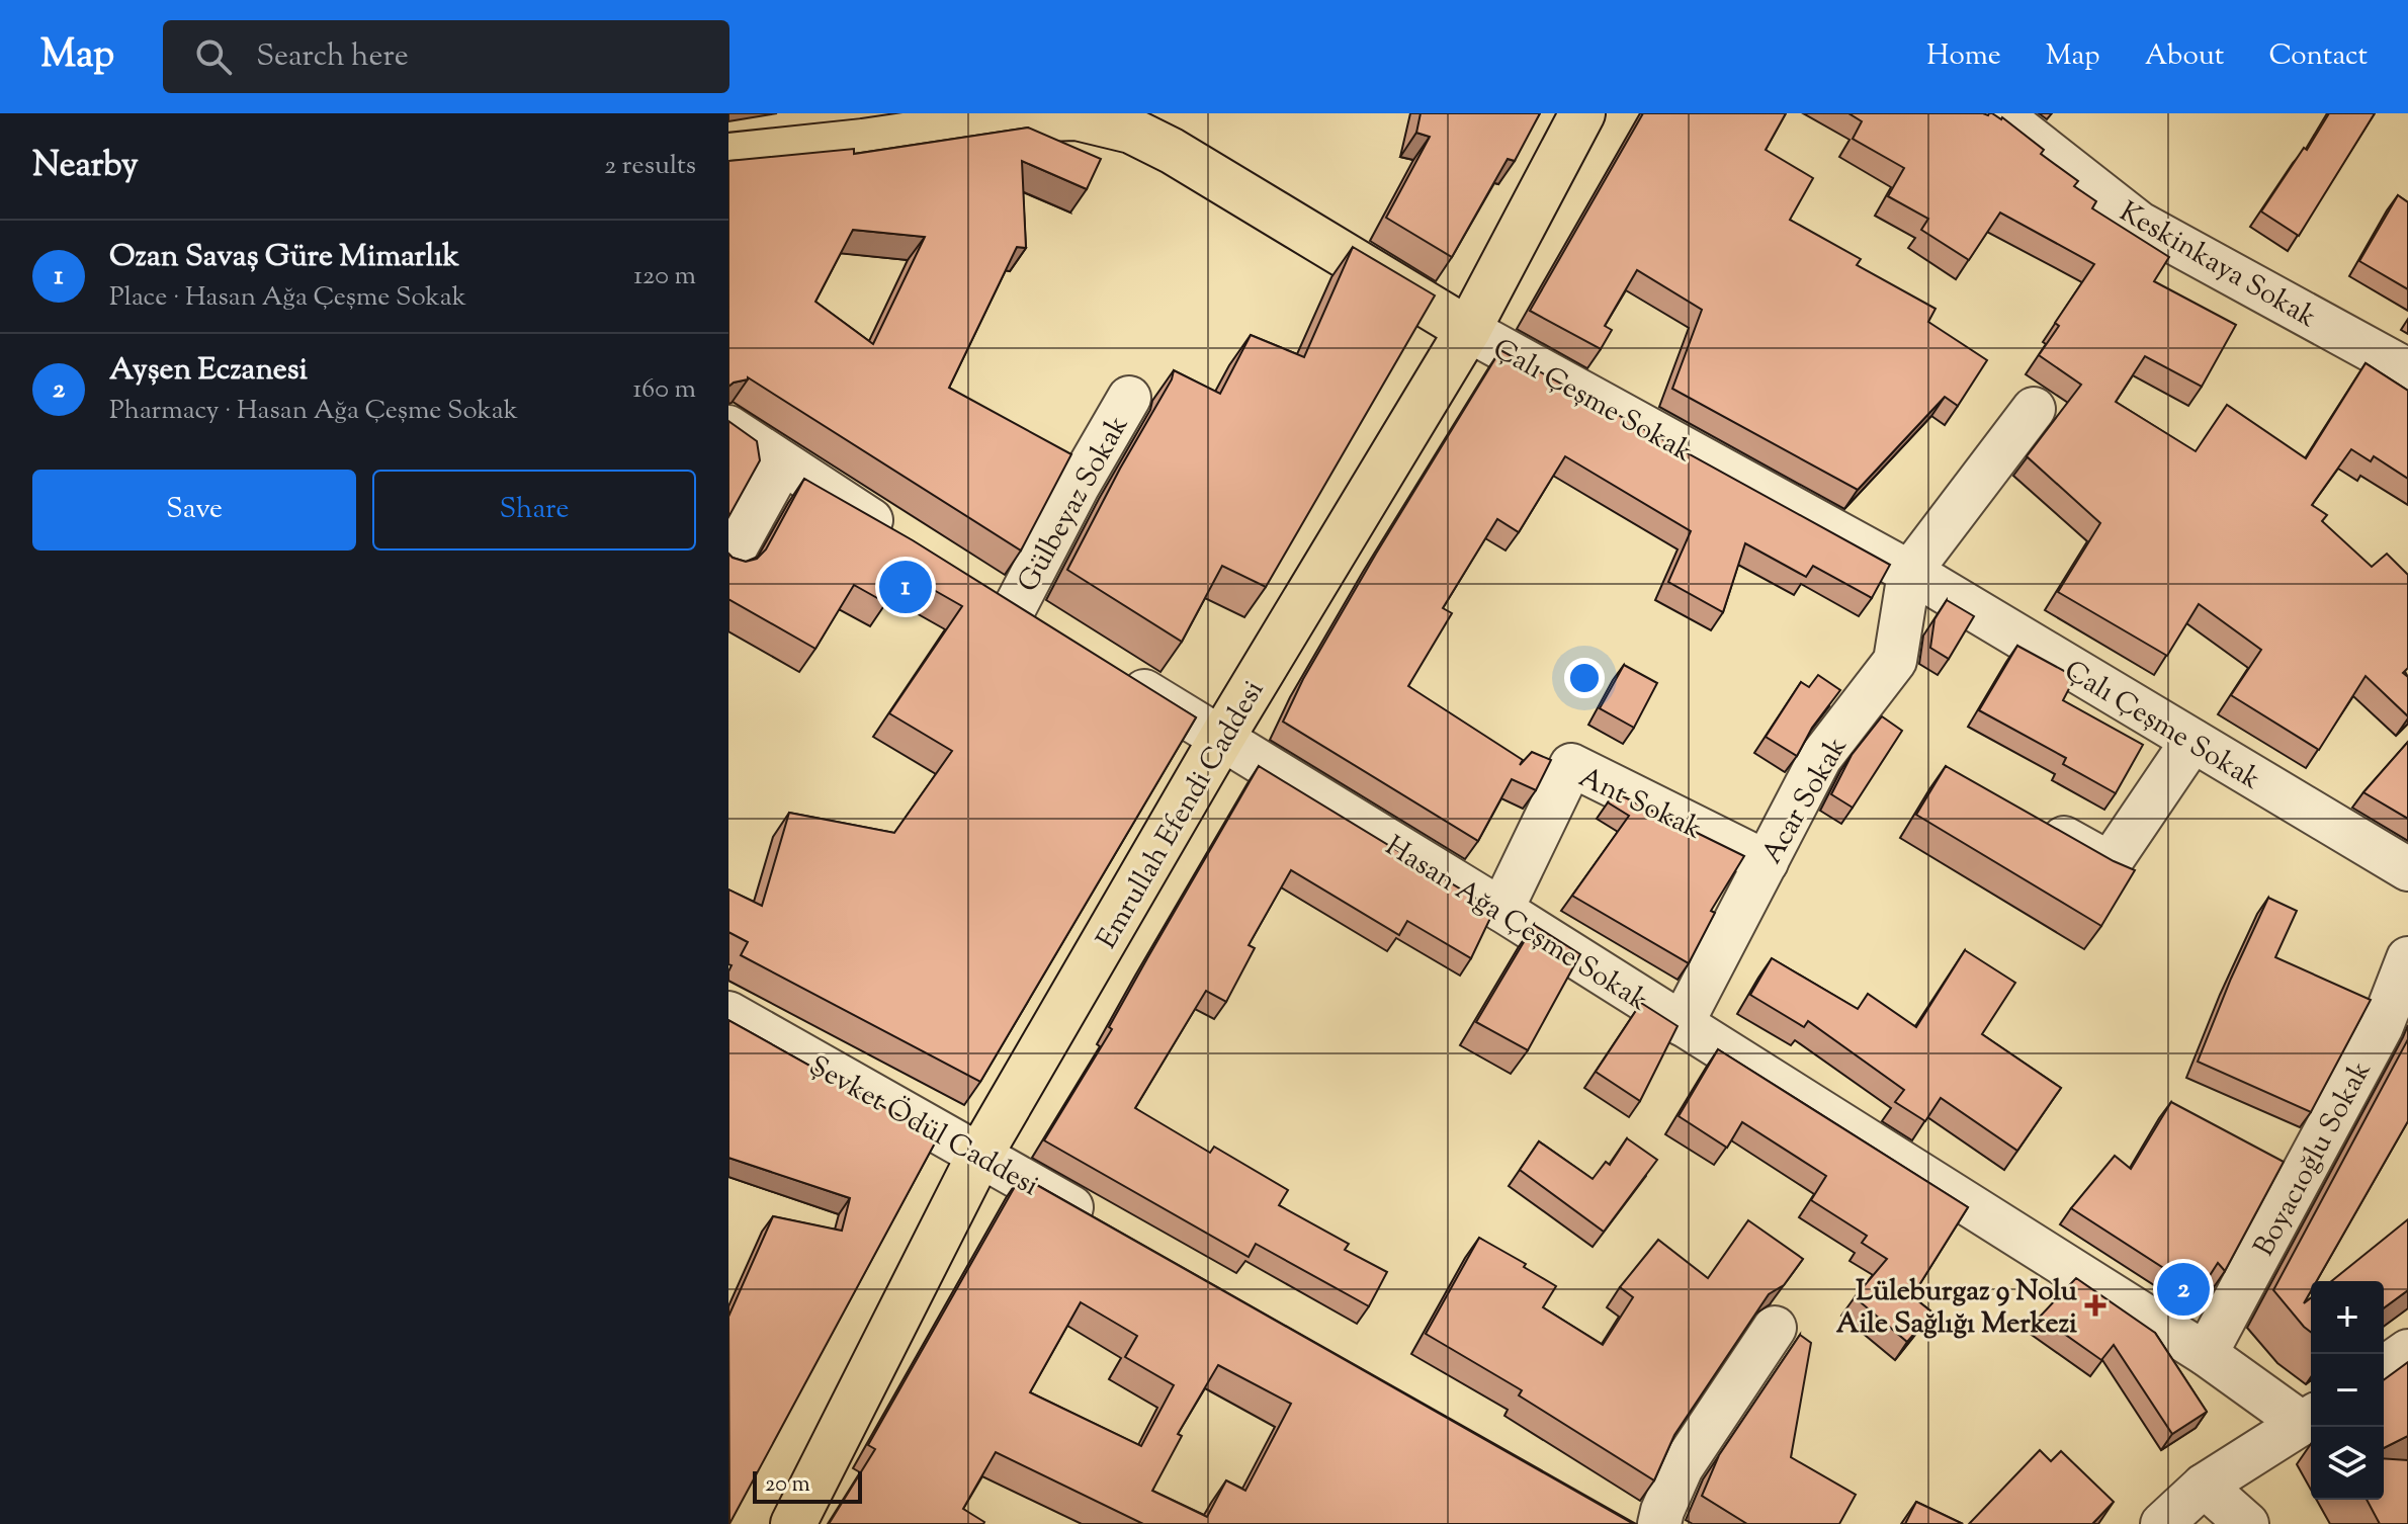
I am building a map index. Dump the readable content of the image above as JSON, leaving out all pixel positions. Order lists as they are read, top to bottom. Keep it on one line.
{"streets":{"main road":["Çalı Çeşme Sokak","Emrullah Efendi Caddesi"],"street":["Keskinkaya Sokak","Gülbeyaz Sokak","Acar Sokak","Ant Sokak","Hasan Ağa Çeşme Sokak","Şevket Ödül Caddesi","Boyacıoğlu Sokak"]},"crossings":[["Çalı Çeşme Sokak","Acar Sokak"],["Çalı Çeşme Sokak","Emrullah Efendi Caddesi"],["Acar Sokak","Ant Sokak"],["Acar Sokak","Hasan Ağa Çeşme Sokak"],["Ant Sokak","Hasan Ağa Çeşme Sokak"],["Emrullah Efendi Caddesi","Hasan Ağa Çeşme Sokak"],["Emrullah Efendi Caddesi","Şevket Ödül Caddesi"],["Hasan Ağa Çeşme Sokak","Boyacıoğlu Sokak"]],"places":{"health":["Lüleburgaz 9 Nolu Aile Sağlığı Merkezi"]},"scale_bar":"20 m","page":{"header":"Map","search":"Search here","nav":["Home","Map","About","Contact"],"heading":["Nearby","2 results"],"list":[{"mark":"1","name":"Ozan Savaş Güre Mimarlık","note":"Place · Hasan Ağa Çeşme Sokak","value":"120 m"},{"mark":"2","name":"Ayşen Eczanesi","note":"Pharmacy · Hasan Ağa Çeşme Sokak","value":"160 m"}],"buttons":["Save","Share"],"pins":["1","2"],"map_buttons":["+","−"],"scale":"20 m"}}
